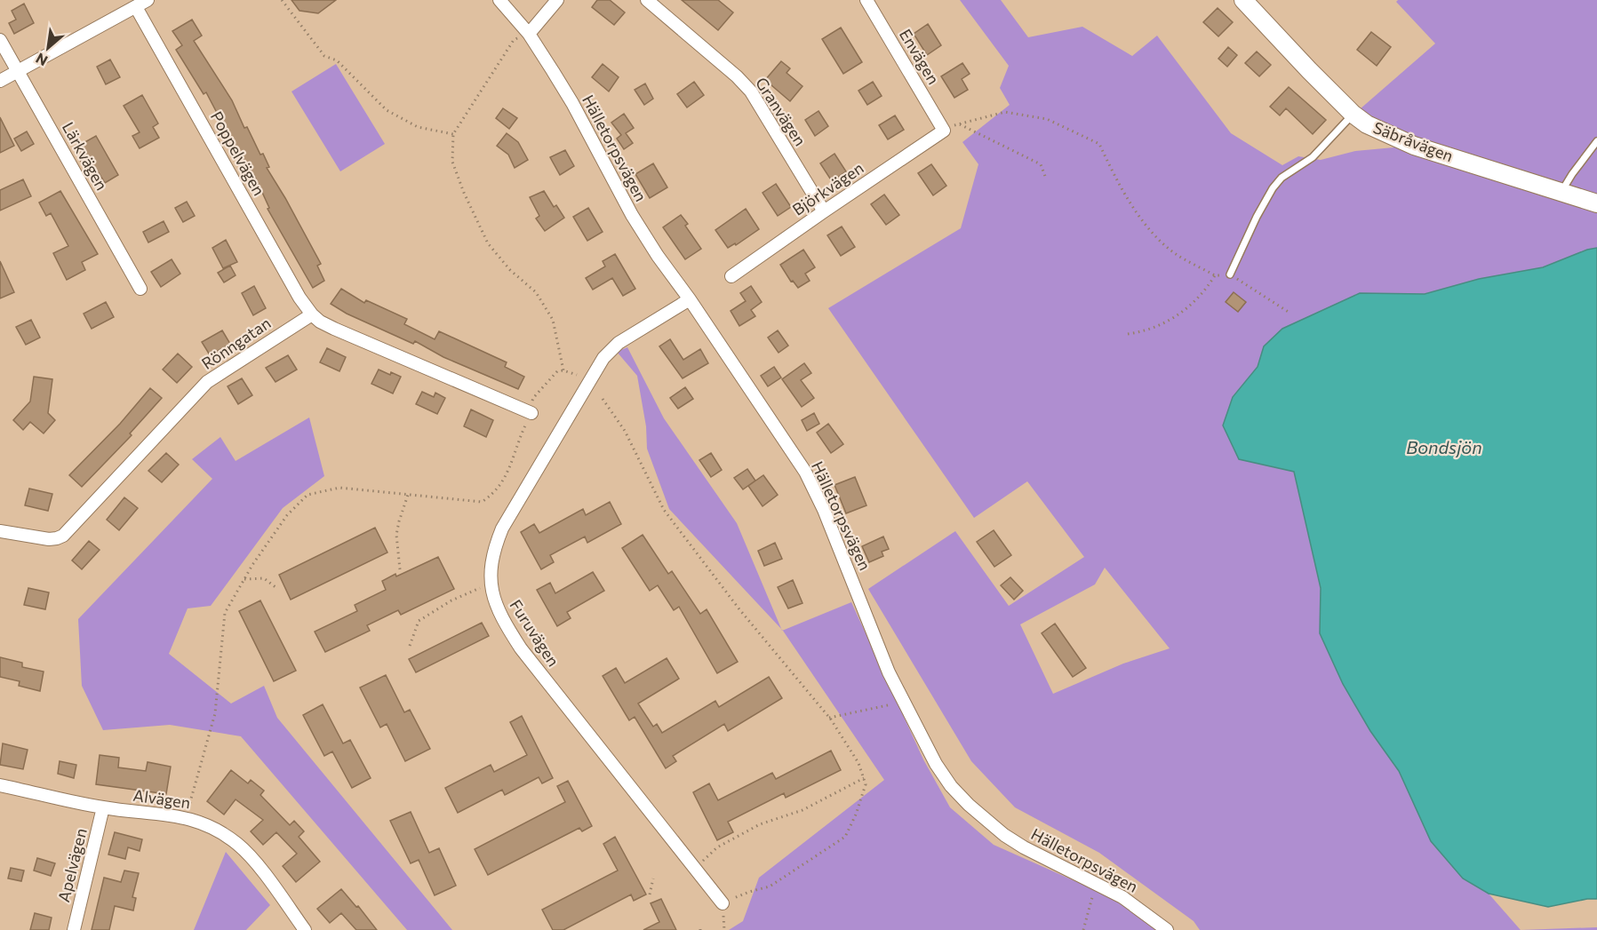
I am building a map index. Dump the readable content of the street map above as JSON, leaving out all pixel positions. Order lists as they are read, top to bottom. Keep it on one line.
{"streets":{"main road":["Säbråvägen"],"street":["Envägen","Granvägen","Hälletorpsvägen","Poppelvägen","Lärkvägen","Björkvägen","Rönngatan","Furuvägen","Alvägen","Apelvägen"]},"crossings":[["Envägen","Björkvägen"],["Granvägen","Björkvägen"],["Hälletorpsvägen","Furuvägen"],["Poppelvägen","Rönngatan"],["Alvägen","Apelvägen"]],"water":["Bondsjön"],"north":"bottom left"}
